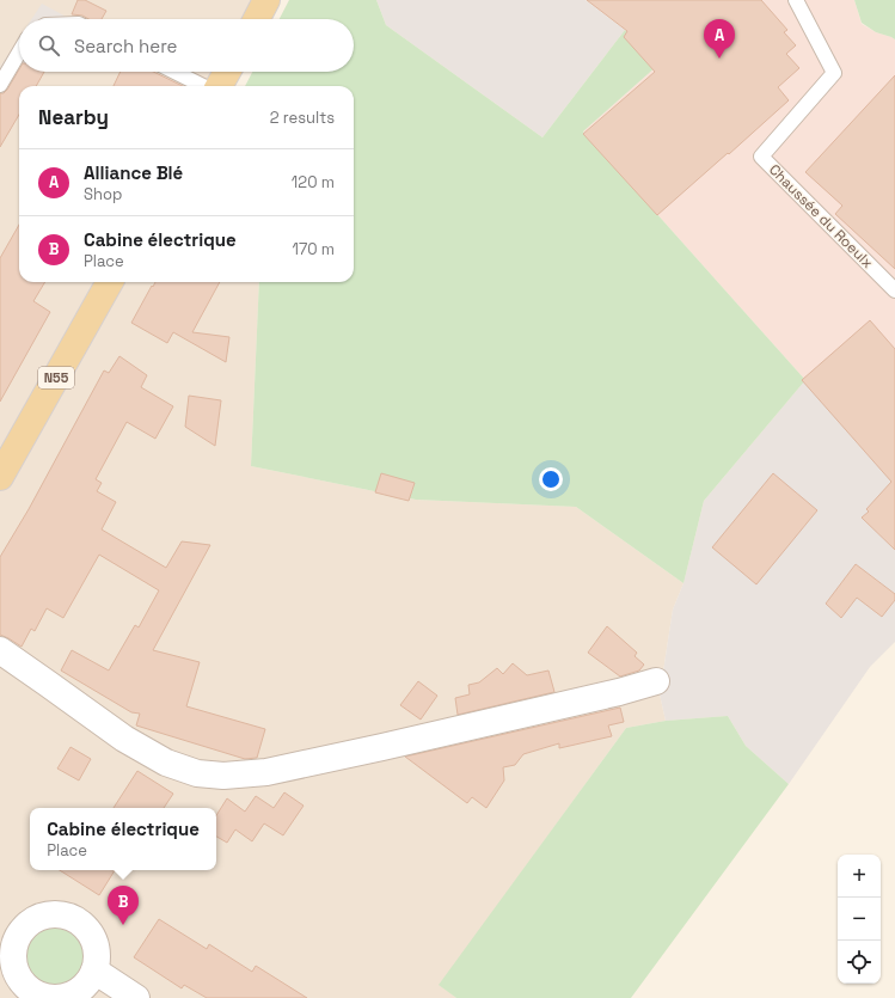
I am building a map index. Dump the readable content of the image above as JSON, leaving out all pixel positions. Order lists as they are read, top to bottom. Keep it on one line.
{"streets":{"main road":["N55"],"lane":["Chaussée du Roeulx"]},"page":{"pins":["A","B"],"search":"Search here","heading":["Nearby","2 results"],"list":[{"mark":"A","name":"Alliance Blé","note":"Shop","value":"120 m"},{"mark":"B","name":"Cabine électrique","note":"Place","value":"170 m"}],"popup":["Cabine électrique","Place"],"map_buttons":["+","−"]}}
